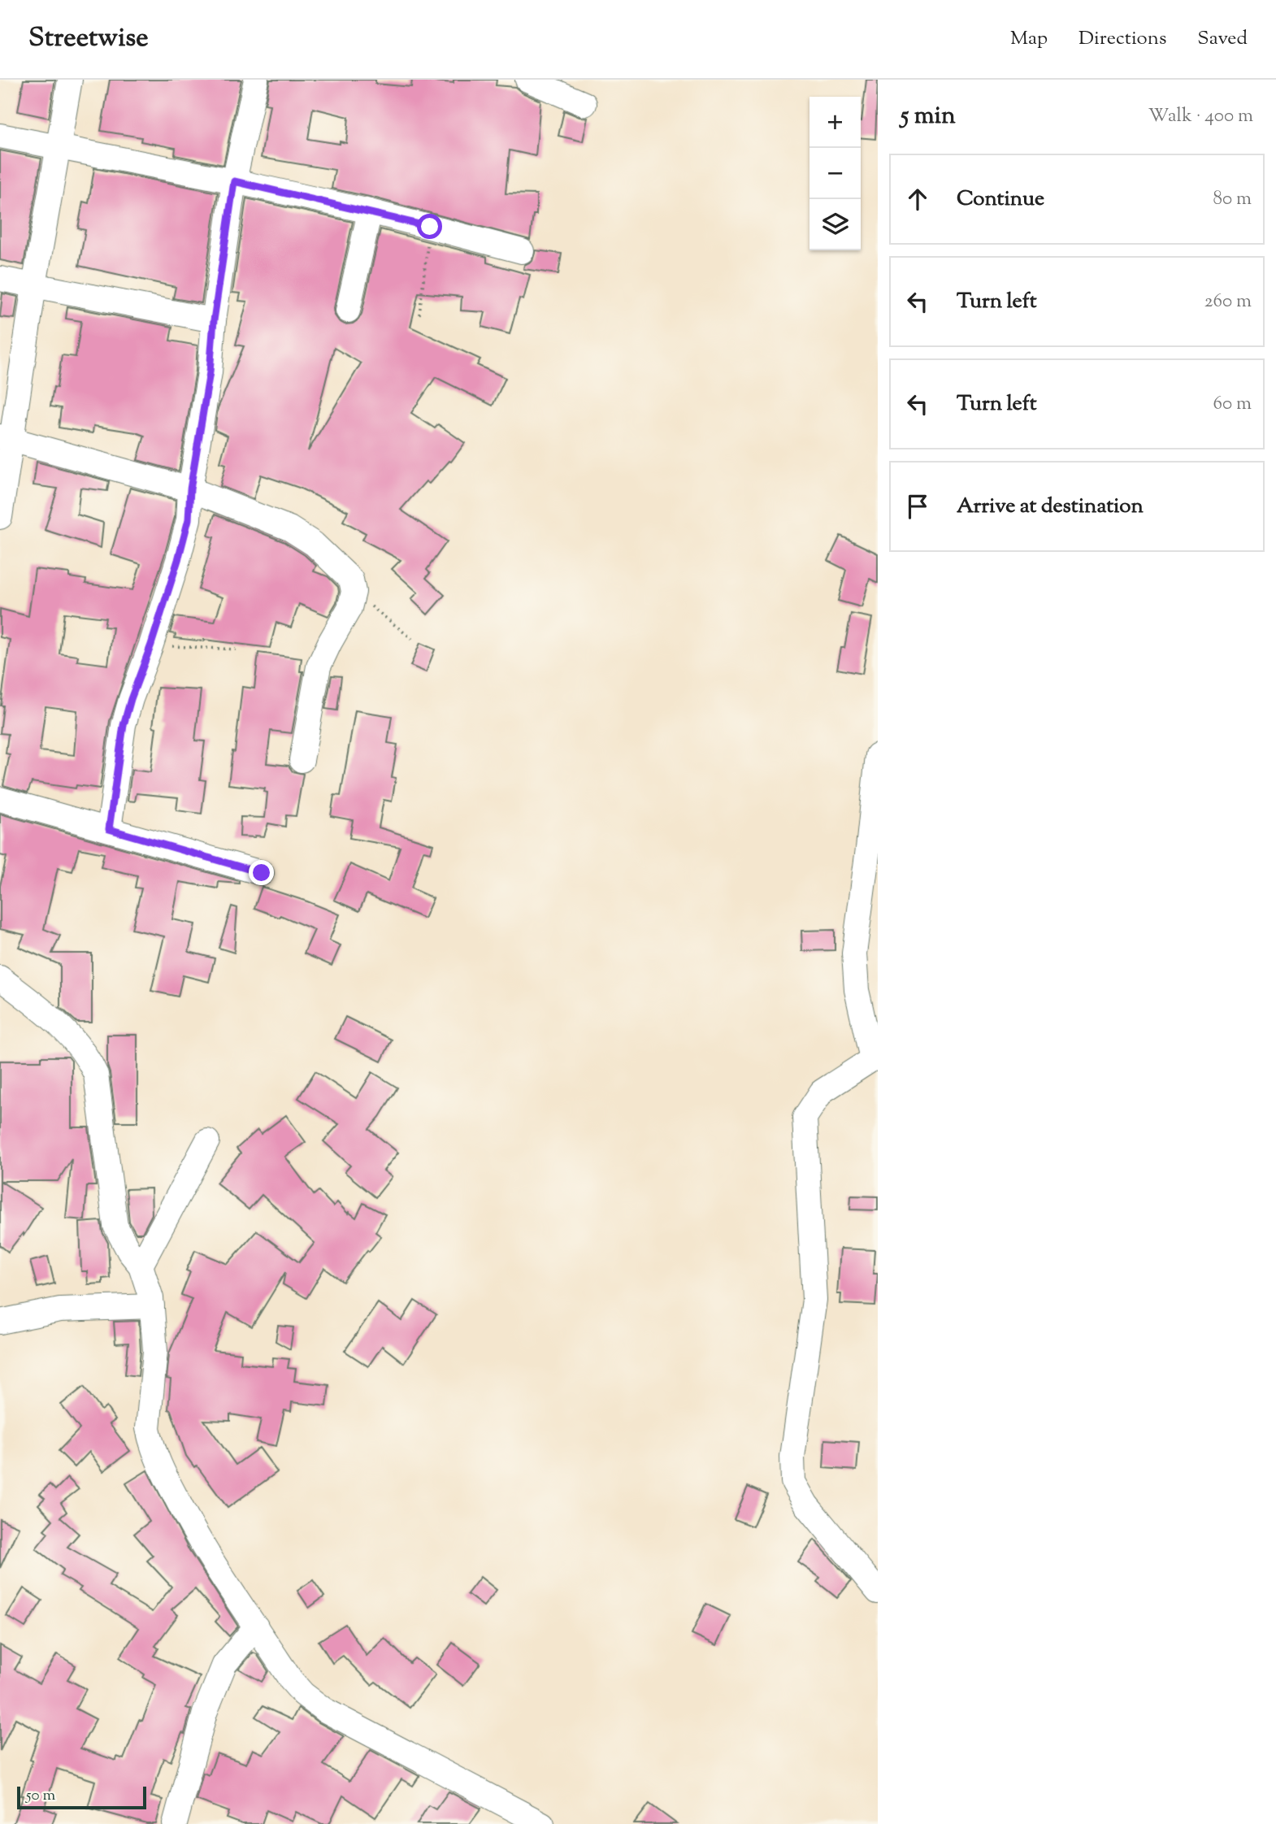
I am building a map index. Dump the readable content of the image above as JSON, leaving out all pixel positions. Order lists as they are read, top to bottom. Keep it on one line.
{"scale_bar":"50 m","page":{"header":"Streetwise","nav":["Map","Directions","Saved"],"heading":["5 min","Walk · 400 m"],"map_buttons":["+","−"],"list":[["Continue","80 m"],["Turn left","260 m"],["Turn left","60 m"],"Arrive at destination"],"scale":"50 m"}}
